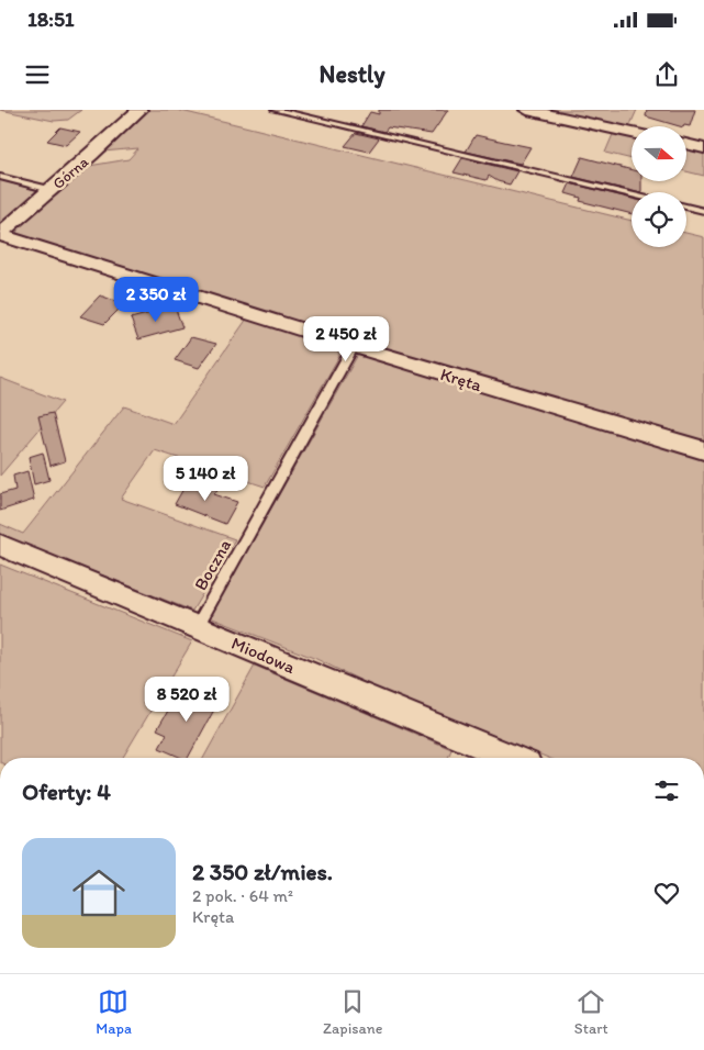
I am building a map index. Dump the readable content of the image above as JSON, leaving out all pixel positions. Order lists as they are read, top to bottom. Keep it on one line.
{"streets":{"street":["Górna","Kręta","Miodowa"],"lane":["Boczna"]},"crossings":[["Górna","Kręta"],["Kręta","Boczna"],["Boczna","Miodowa"]],"north":"right","page":{"status":"18:51","header":"Nestly","price":["2 350 zł","2 450 zł","5 140 zł","8 520 zł"],"heading":"Oferty: 4","list":[{"name":"2 350 zł/mies.","note":"2 pok. · 64 m² · Kręta"}],"tabs":["Mapa","Zapisane","Start"]}}
